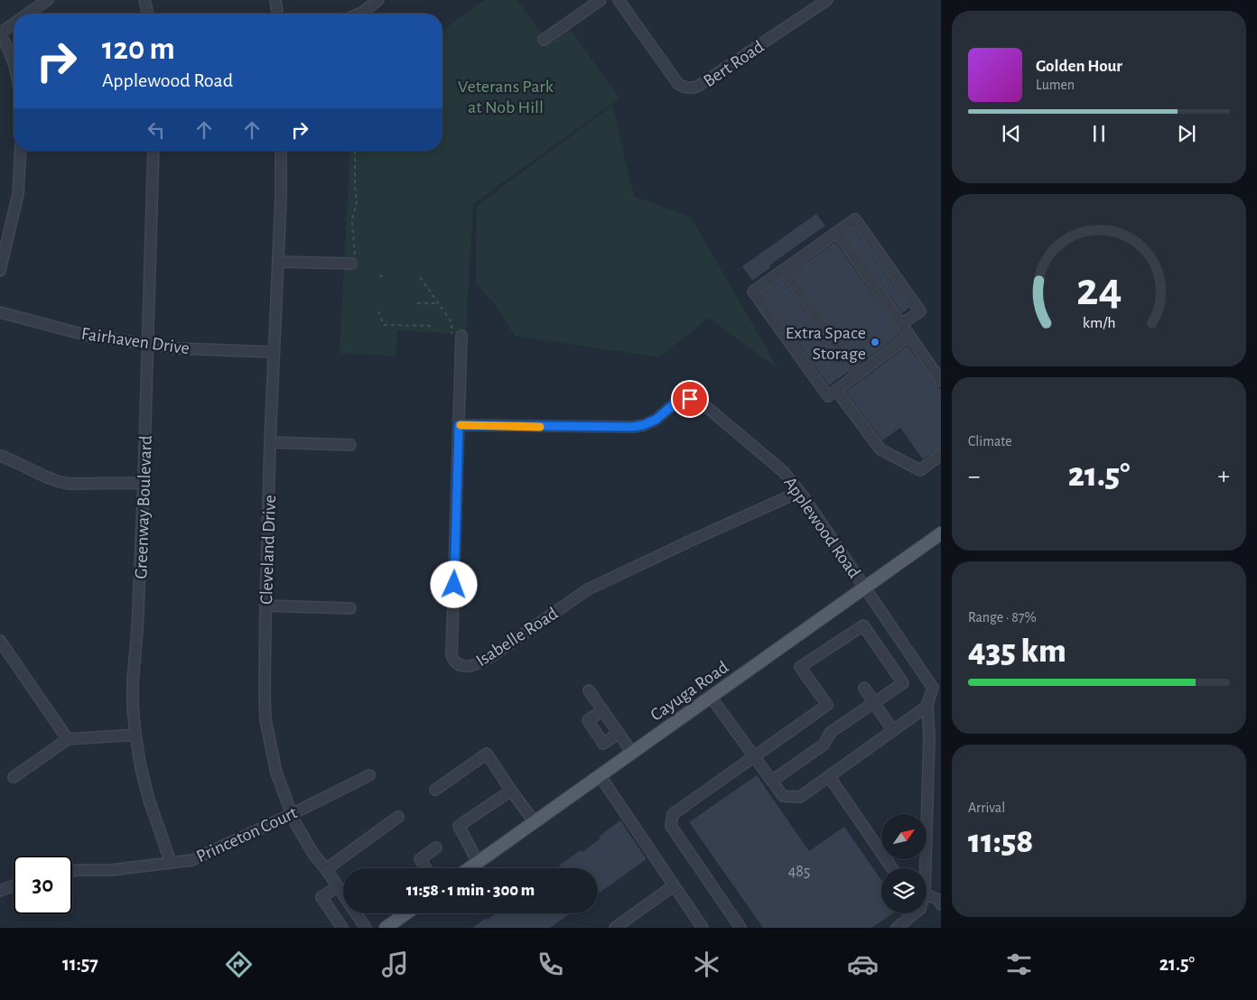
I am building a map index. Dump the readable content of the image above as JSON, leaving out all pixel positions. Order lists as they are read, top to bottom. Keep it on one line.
{"streets":{"main road":["Cayuga Road"],"street":["Bert Road","Fairhaven Drive","Greenway Boulevard","Applewood Road","Cleveland Drive","Isabelle Road","Princeton Court"]},"crossings":[["Fairhaven Drive","Greenway Boulevard"],["Fairhaven Drive","Cleveland Drive"],["Greenway Boulevard","Princeton Court"],["Applewood Road","Isabelle Road"],["Applewood Road","Cayuga Road"],["Cleveland Drive","Princeton Court"]],"parks":["Veterans Park at Nob Hill"],"places":["Extra Space Storage"],"house_numbers":["485"],"north":"top right","page":{"turn":["120 m","Applewood Road"],"song":["Golden Hour","Lumen"],"tile":["Climate",["Range · 87%","435 km"],["Arrival","11:58"]],"heat":["−","21.5°","+"],"limit":"30","trip":"11:58 · 1 min · 300 m","tabs":["11:57","21.5°"],"gauge":["24","km/h"]}}
